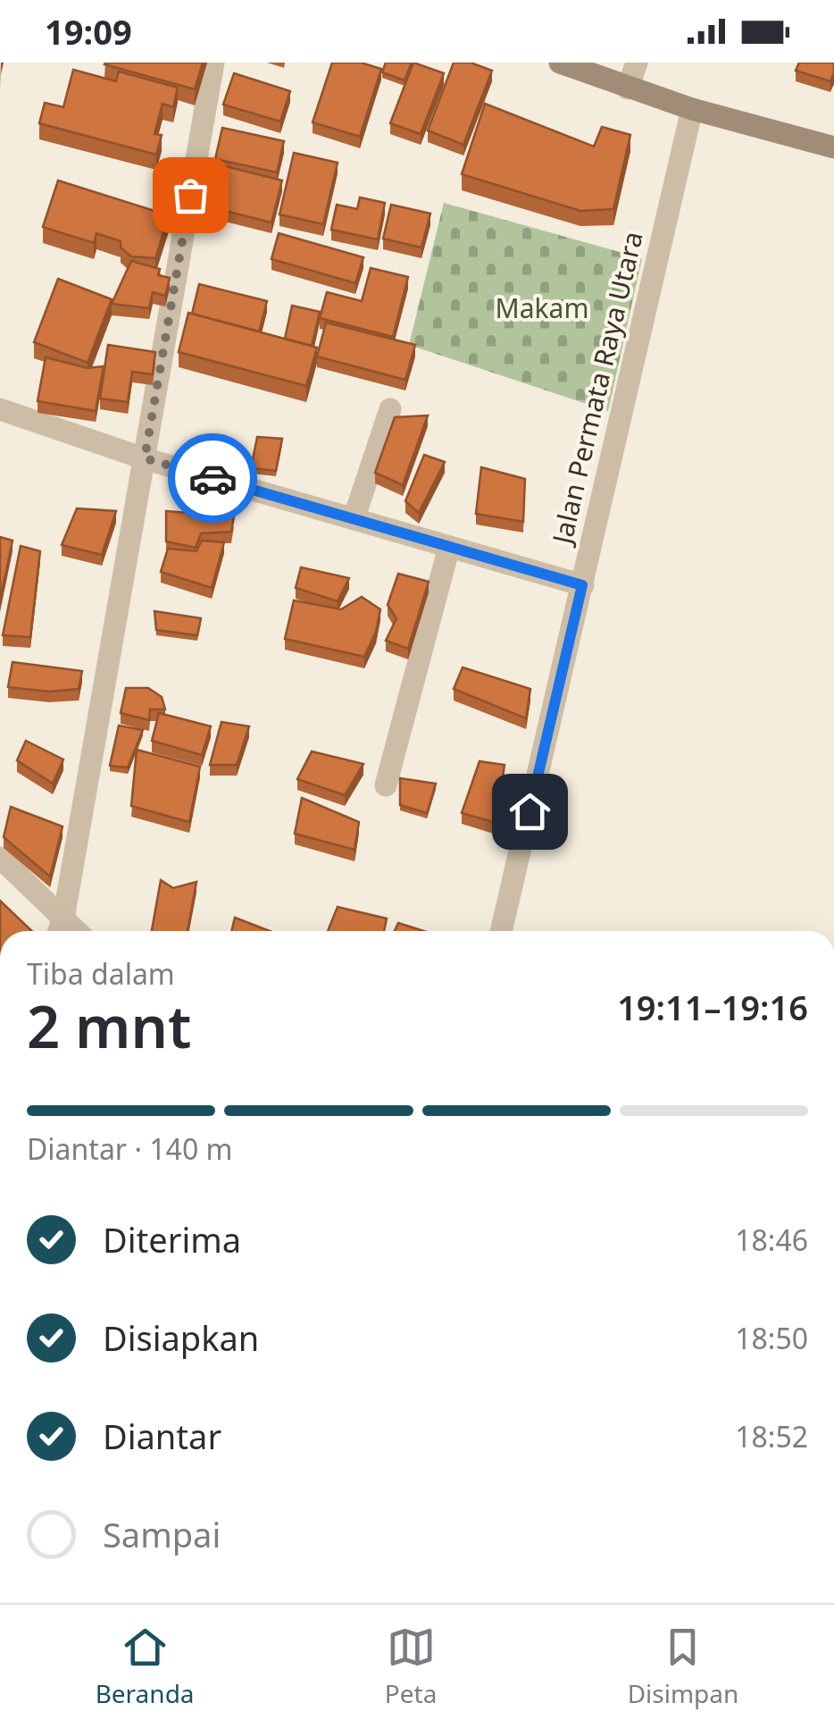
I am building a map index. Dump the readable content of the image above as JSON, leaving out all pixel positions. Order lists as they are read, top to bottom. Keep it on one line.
{"streets":{"street":["Jalan Permata Raya Utara"]},"parks":["Makam"],"page":{"status":"19:09","heading":["2 mnt","Tiba dalam","19:11–19:16"],"bar":"Diantar · 140 m","list":[["Diterima","18:46"],["Disiapkan","18:50"],["Diantar","18:52"],"Sampai"],"tabs":["Beranda","Peta","Disimpan"]}}
